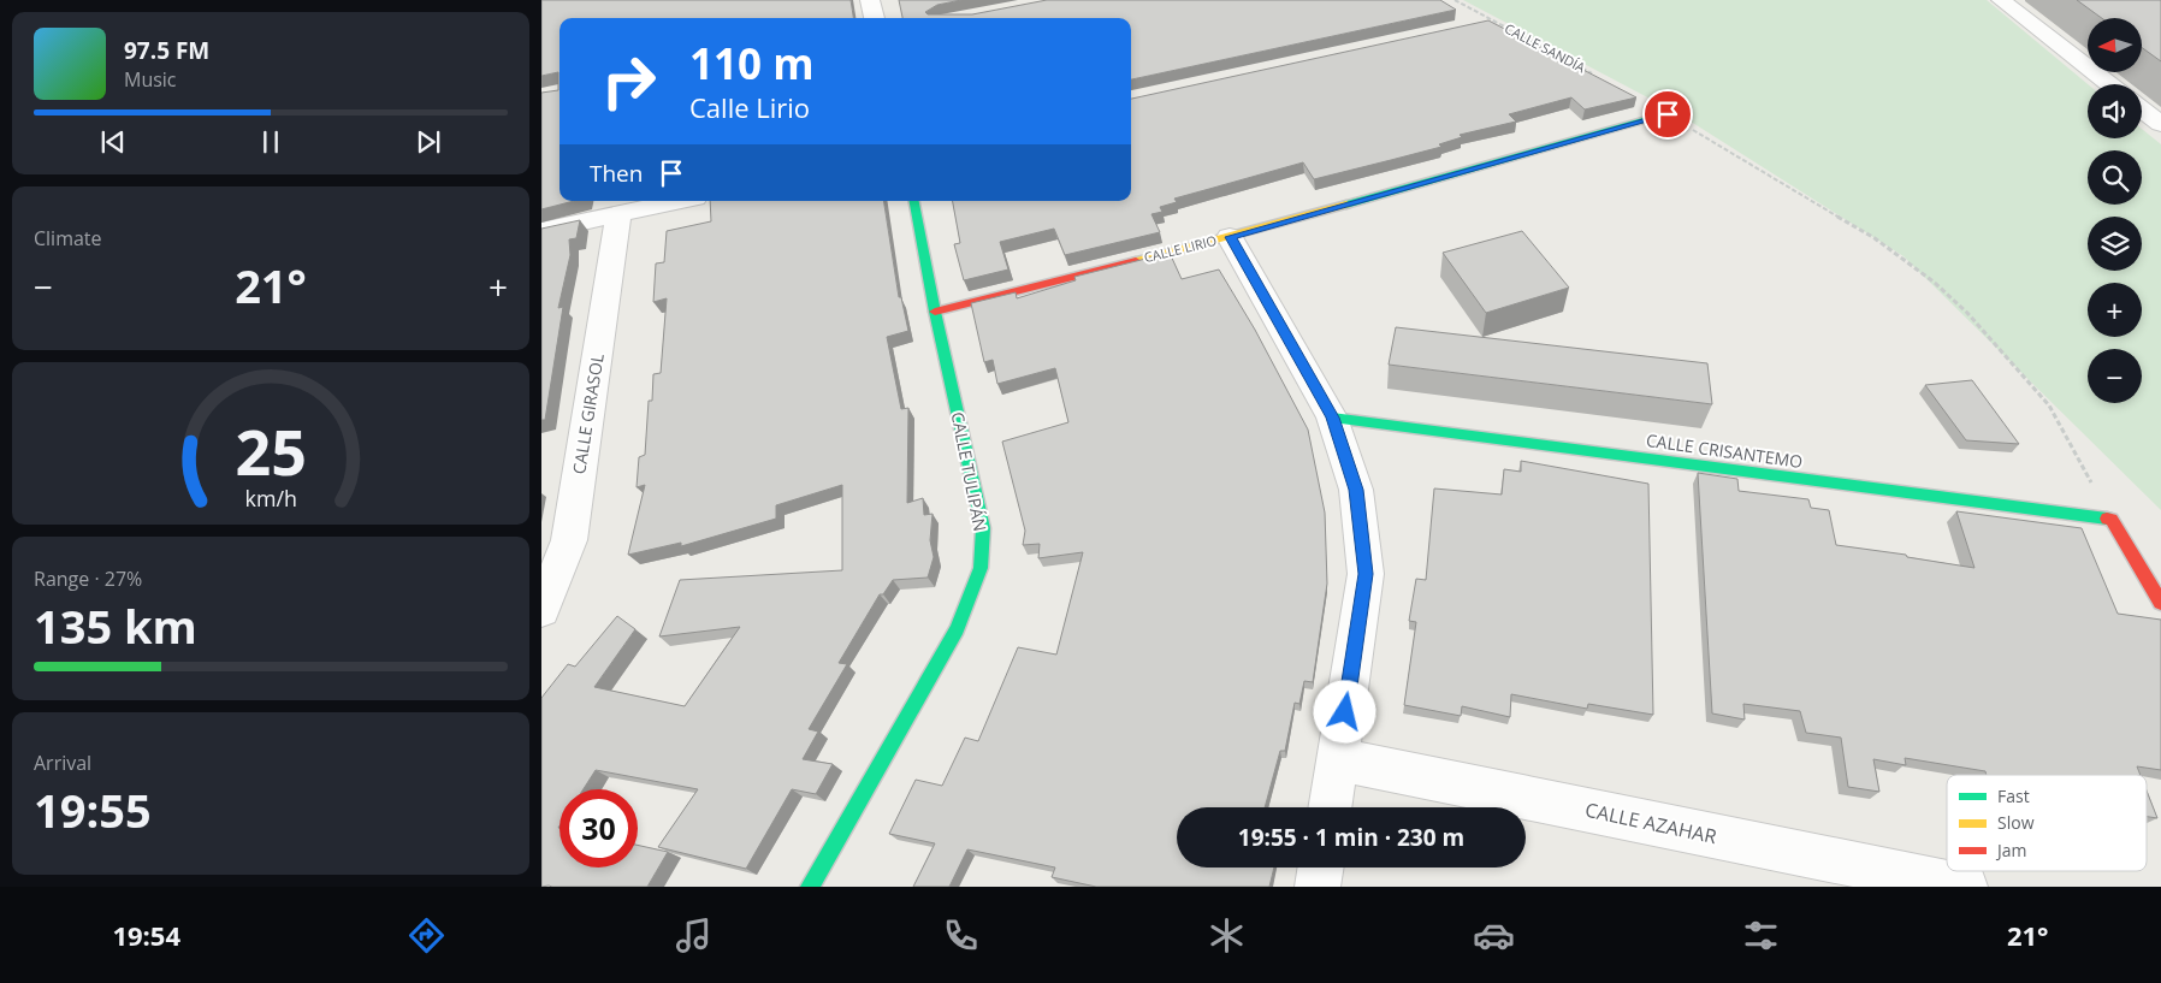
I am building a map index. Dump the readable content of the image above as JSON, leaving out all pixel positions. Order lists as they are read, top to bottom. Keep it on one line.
{"streets":{"street":["CALLE LIRIO","CALLE GIRASOL","CALLE CRISANTEMO","CALLE TULIPÁN","CALLE AZAHAR"],"path":["CALLE SANDÍA"]},"crossings":[["CALLE LIRIO","CALLE TULIPÁN"]],"legend":["Fast","Slow","Jam"],"north":"left","page":{"map_buttons":["+","−"],"turn":["110 m","Calle Lirio"],"song":["97.5 FM","Music"],"then":"Then","tile":["Climate",["Range · 27%","135 km"],["Arrival","19:55"]],"heat":["−","21°","+"],"limit":"30","trip":"19:55 · 1 min · 230 m","tabs":["19:54","21°"],"gauge":["25","km/h"]}}
